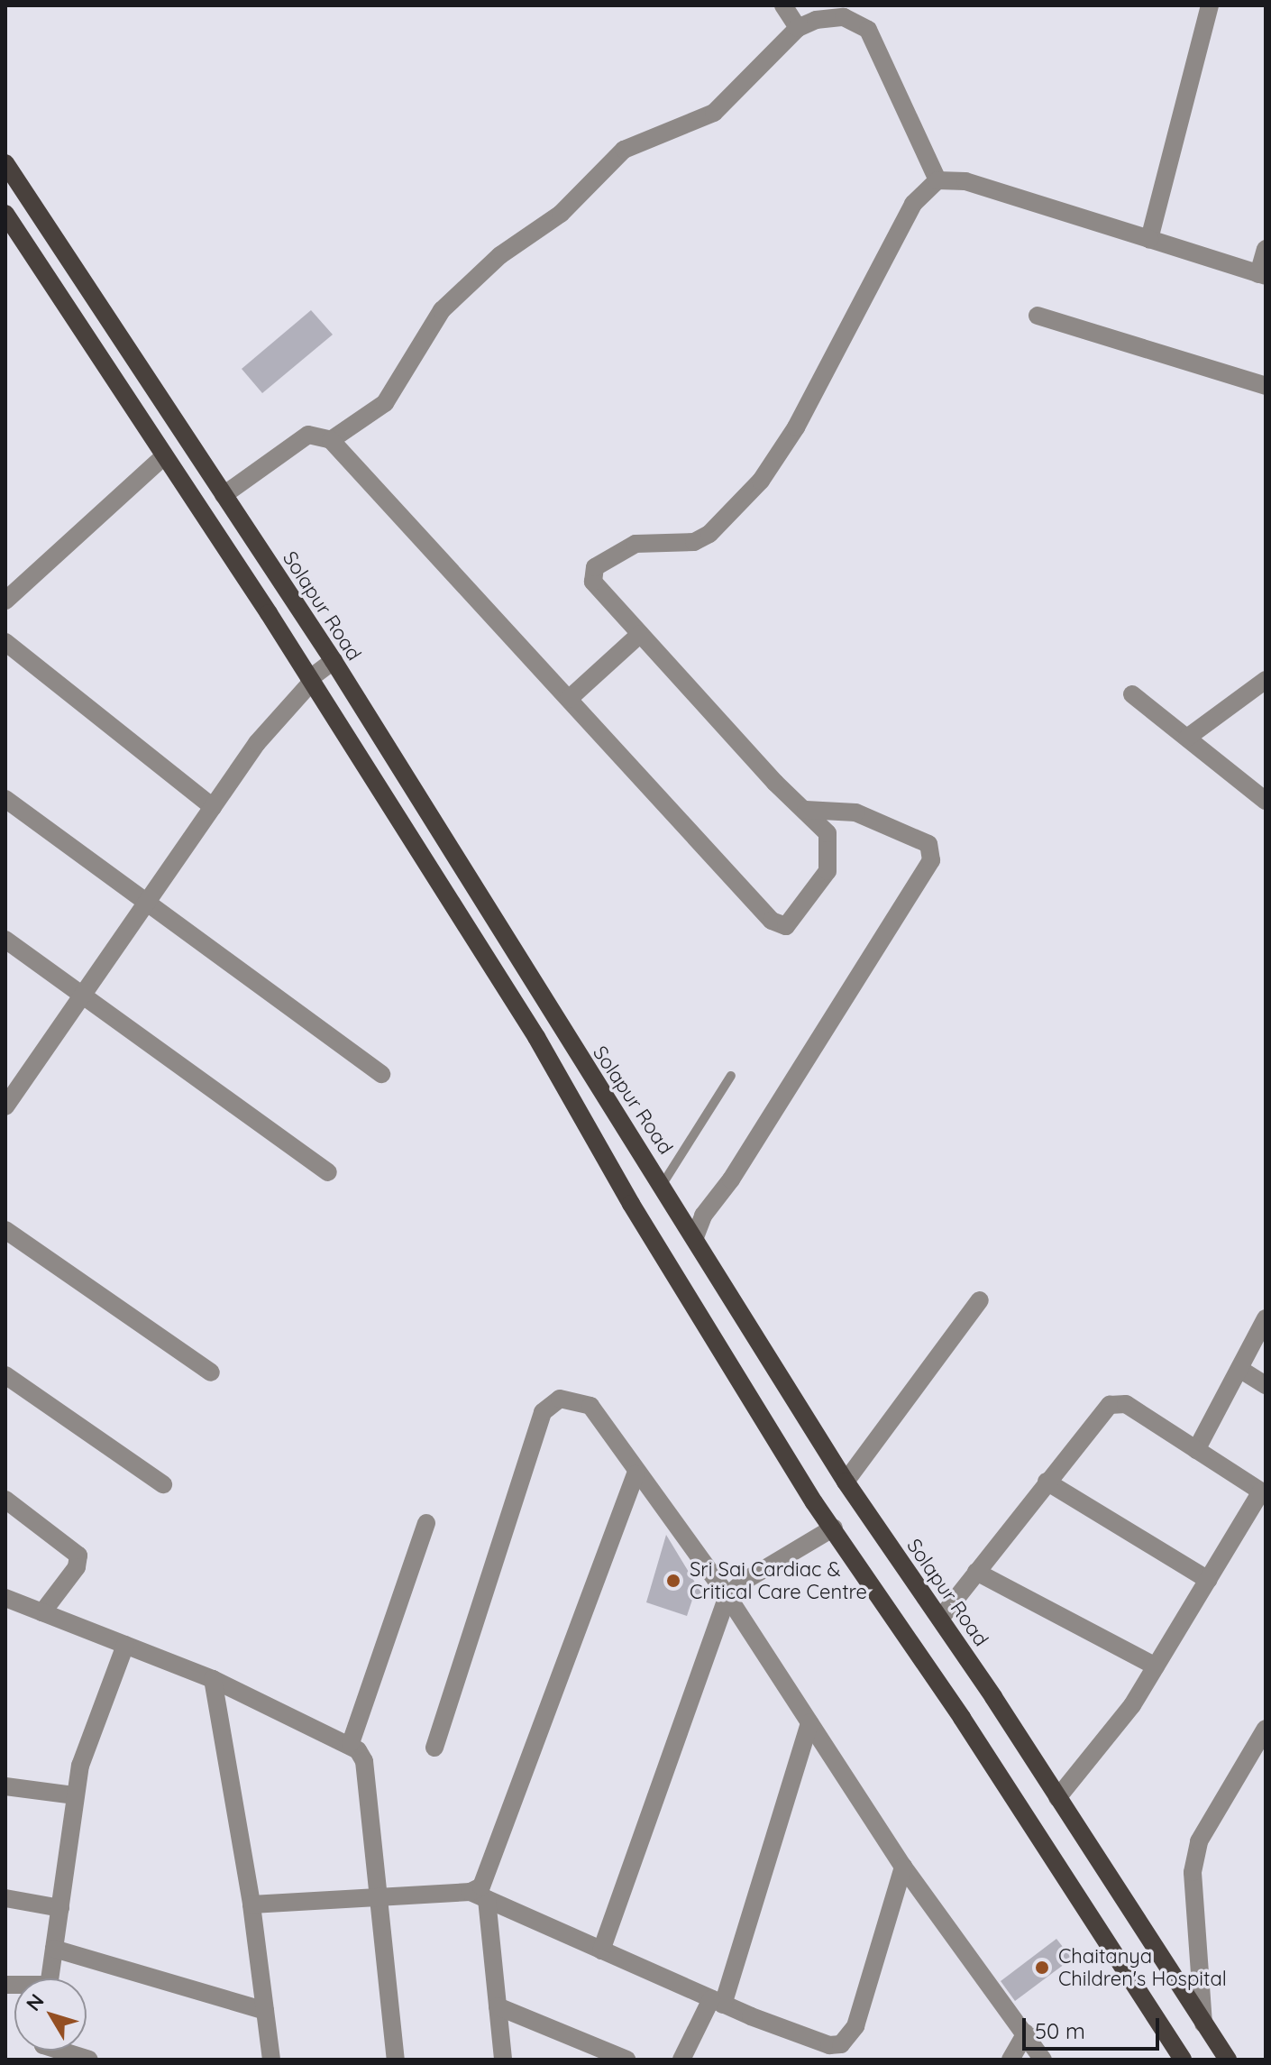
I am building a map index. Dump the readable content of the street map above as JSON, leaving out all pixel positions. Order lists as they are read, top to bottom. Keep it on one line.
{"streets":{"main road":["Solapur Road"]},"places":["Sri Sai Cardiac & Critical Care Centre","Chaitanya Children's Hospital"],"scale_bar":"50 m","north":"top left"}
